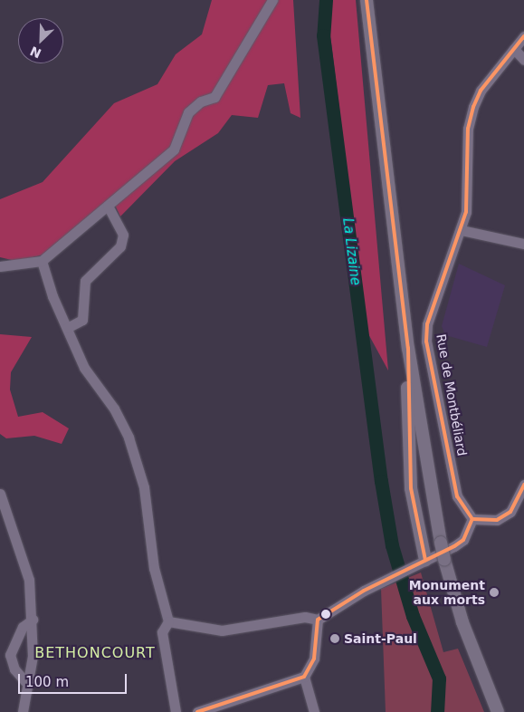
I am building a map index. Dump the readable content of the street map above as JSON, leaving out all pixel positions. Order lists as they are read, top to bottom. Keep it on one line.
{"streets":{"street":["Rue de Montbéliard"]},"districts":["BETHONCOURT"],"water":["La Lizaine"],"places":["Monument aux morts","Saint-Paul"],"scale_bar":"100 m","north":"bottom left"}
